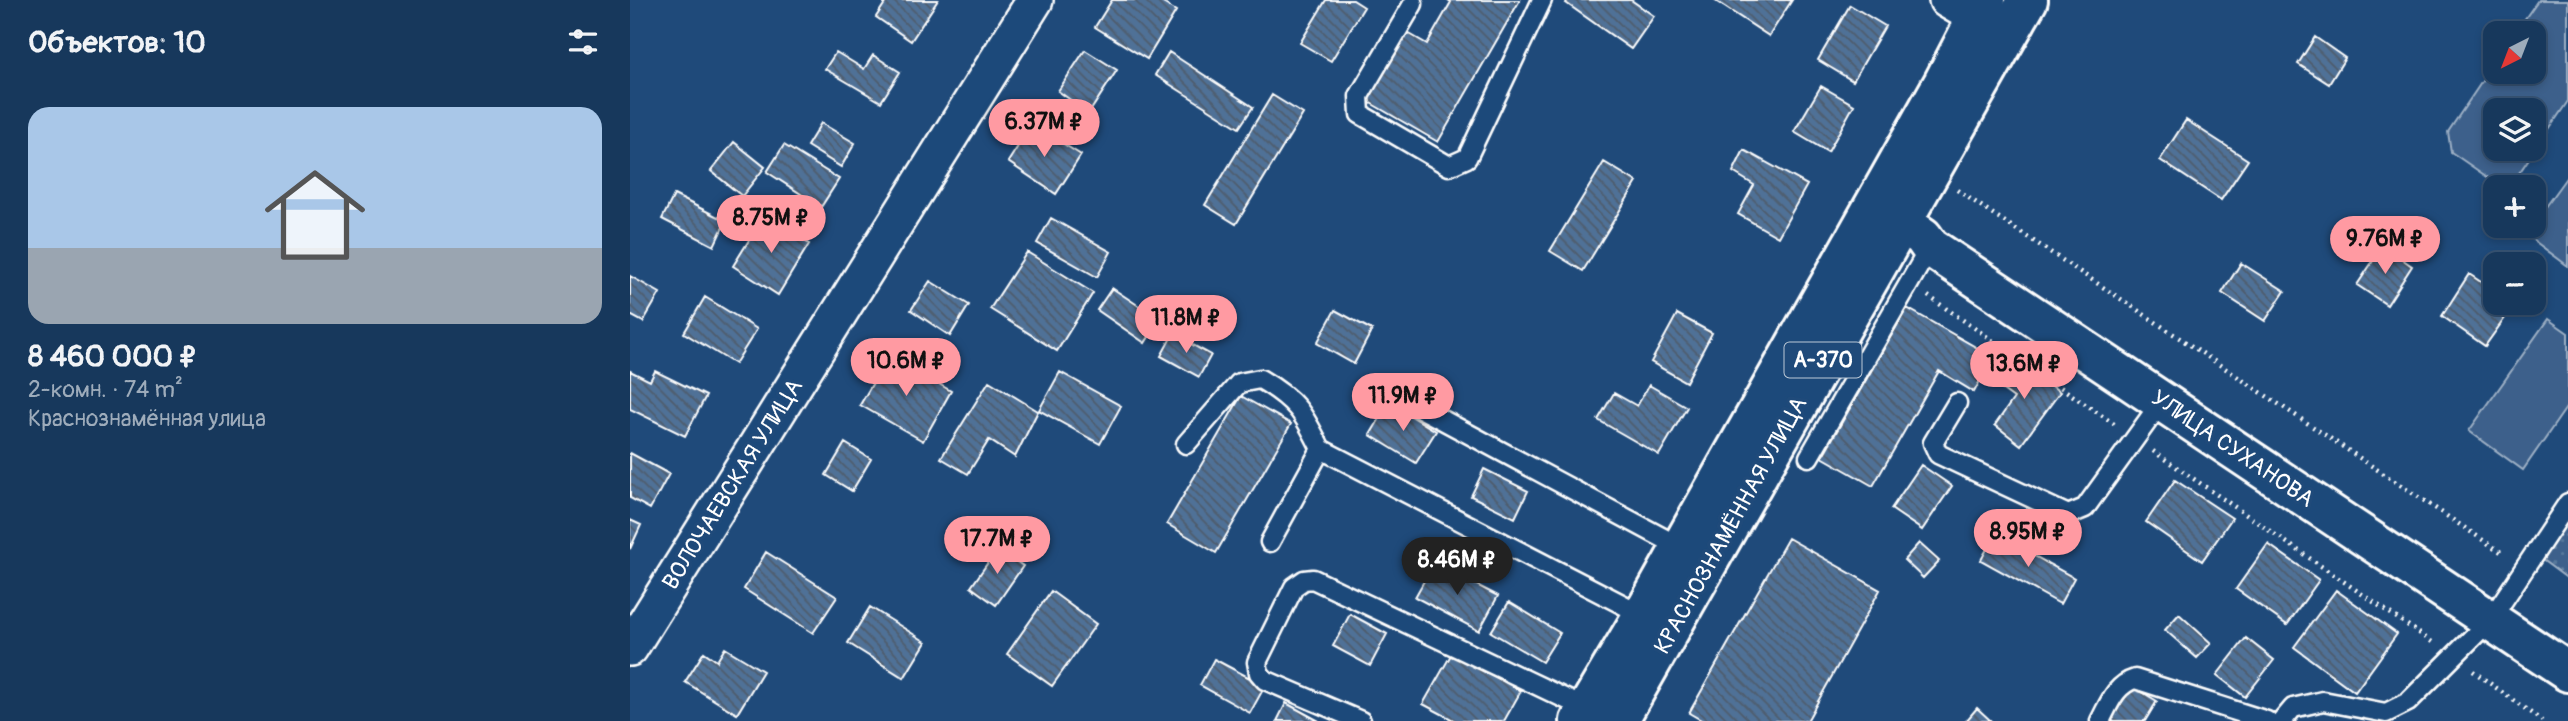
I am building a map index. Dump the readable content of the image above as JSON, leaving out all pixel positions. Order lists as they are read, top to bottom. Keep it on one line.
{"streets":{"main road":["А-370","УЛИЦА СУХАНОВА","КРАСНОЗНАМЁННАЯ УЛИЦА"],"street":["ВОЛОЧАЕВСКАЯ УЛИЦА"]},"crossings":[["УЛИЦА СУХАНОВА","КРАСНОЗНАМЁННАЯ УЛИЦА"]],"north":"bottom left","page":{"heading":"Объектов: 10","map_buttons":["+","−"],"list":[{"name":"8 460 000 ₽","note":"2-комн. · 74 m² · Краснознамённая улица"}],"price":["6.37M ₽","8.75M ₽","9.76M ₽","11.8M ₽","10.6M ₽","13.6M ₽","11.9M ₽","8.95M ₽","17.7M ₽","8.46M ₽"]}}
